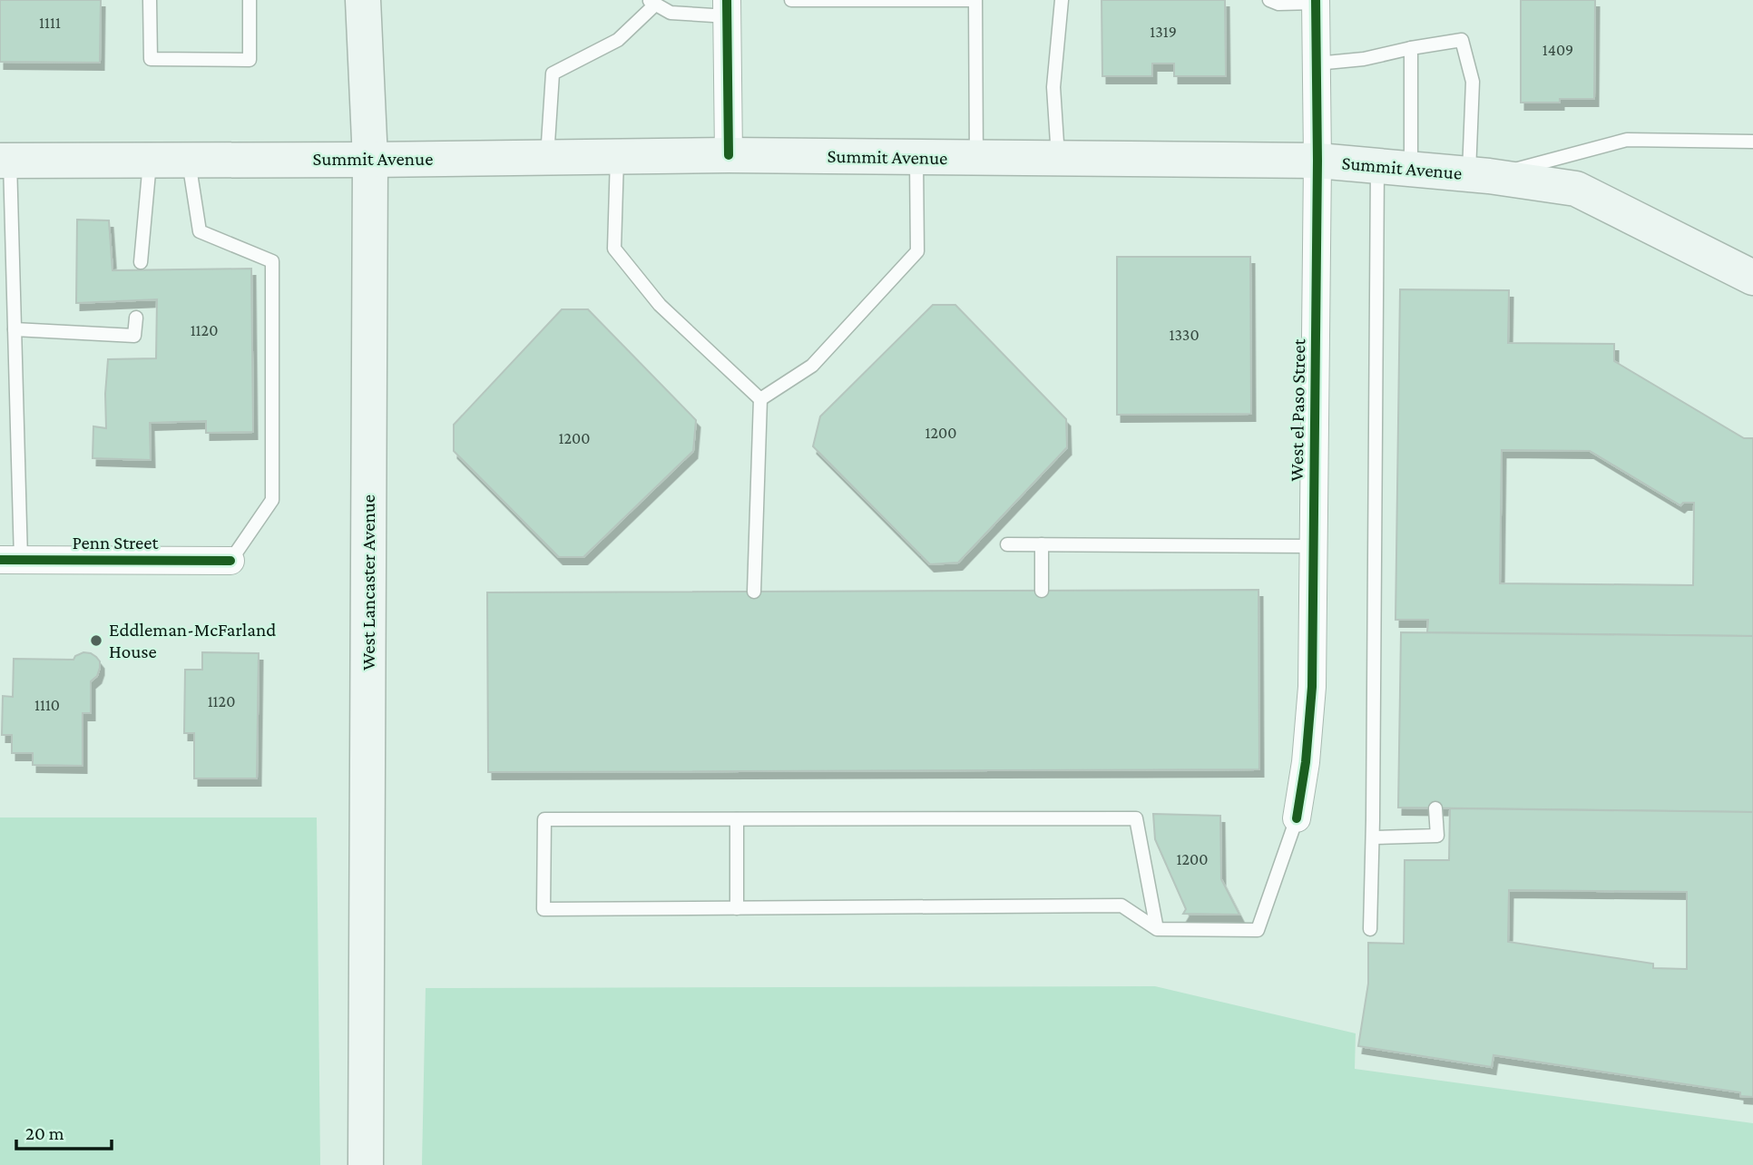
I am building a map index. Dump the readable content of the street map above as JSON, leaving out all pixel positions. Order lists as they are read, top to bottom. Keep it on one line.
{"streets":{"main road":["Summit Avenue","West Lancaster Avenue"],"street":["West el Paso Street","Penn Street"]},"crossings":[["Summit Avenue","West el Paso Street"],["Summit Avenue","West Lancaster Avenue"]],"places":["Eddleman-McFarland House"],"house_numbers":["1111","1319","1409","1120","1330","1200","1200","1120","1110","1200"],"scale_bar":"20 m"}
